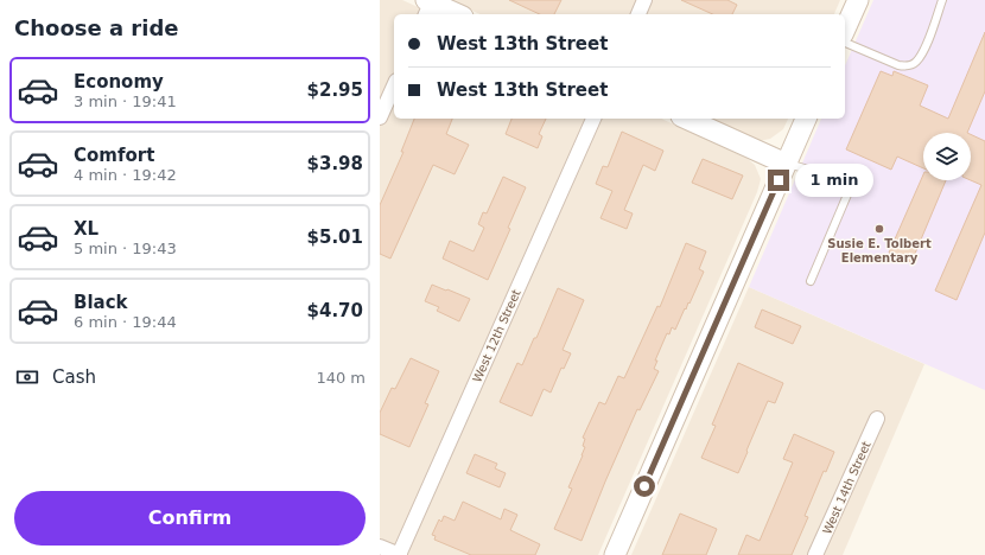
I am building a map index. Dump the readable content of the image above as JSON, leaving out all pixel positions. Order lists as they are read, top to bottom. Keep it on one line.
{"streets":{"street":["West 12th Street","West 14th Street"]},"places":["Susie E. Tolbert Elementary"],"page":{"heading":"Choose a ride","banner":["West 13th Street","West 13th Street"],"list":[{"name":"Economy","note":"3 min · 19:41","value":"$2.95"},{"name":"Comfort","note":"4 min · 19:42","value":"$3.98"},{"name":"XL","note":"5 min · 19:43","value":"$5.01"},{"name":"Black","note":"6 min · 19:44","value":"$4.70"}],"bubble":"1 min","pay":["Cash","140 m"],"buttons":"Confirm"}}
